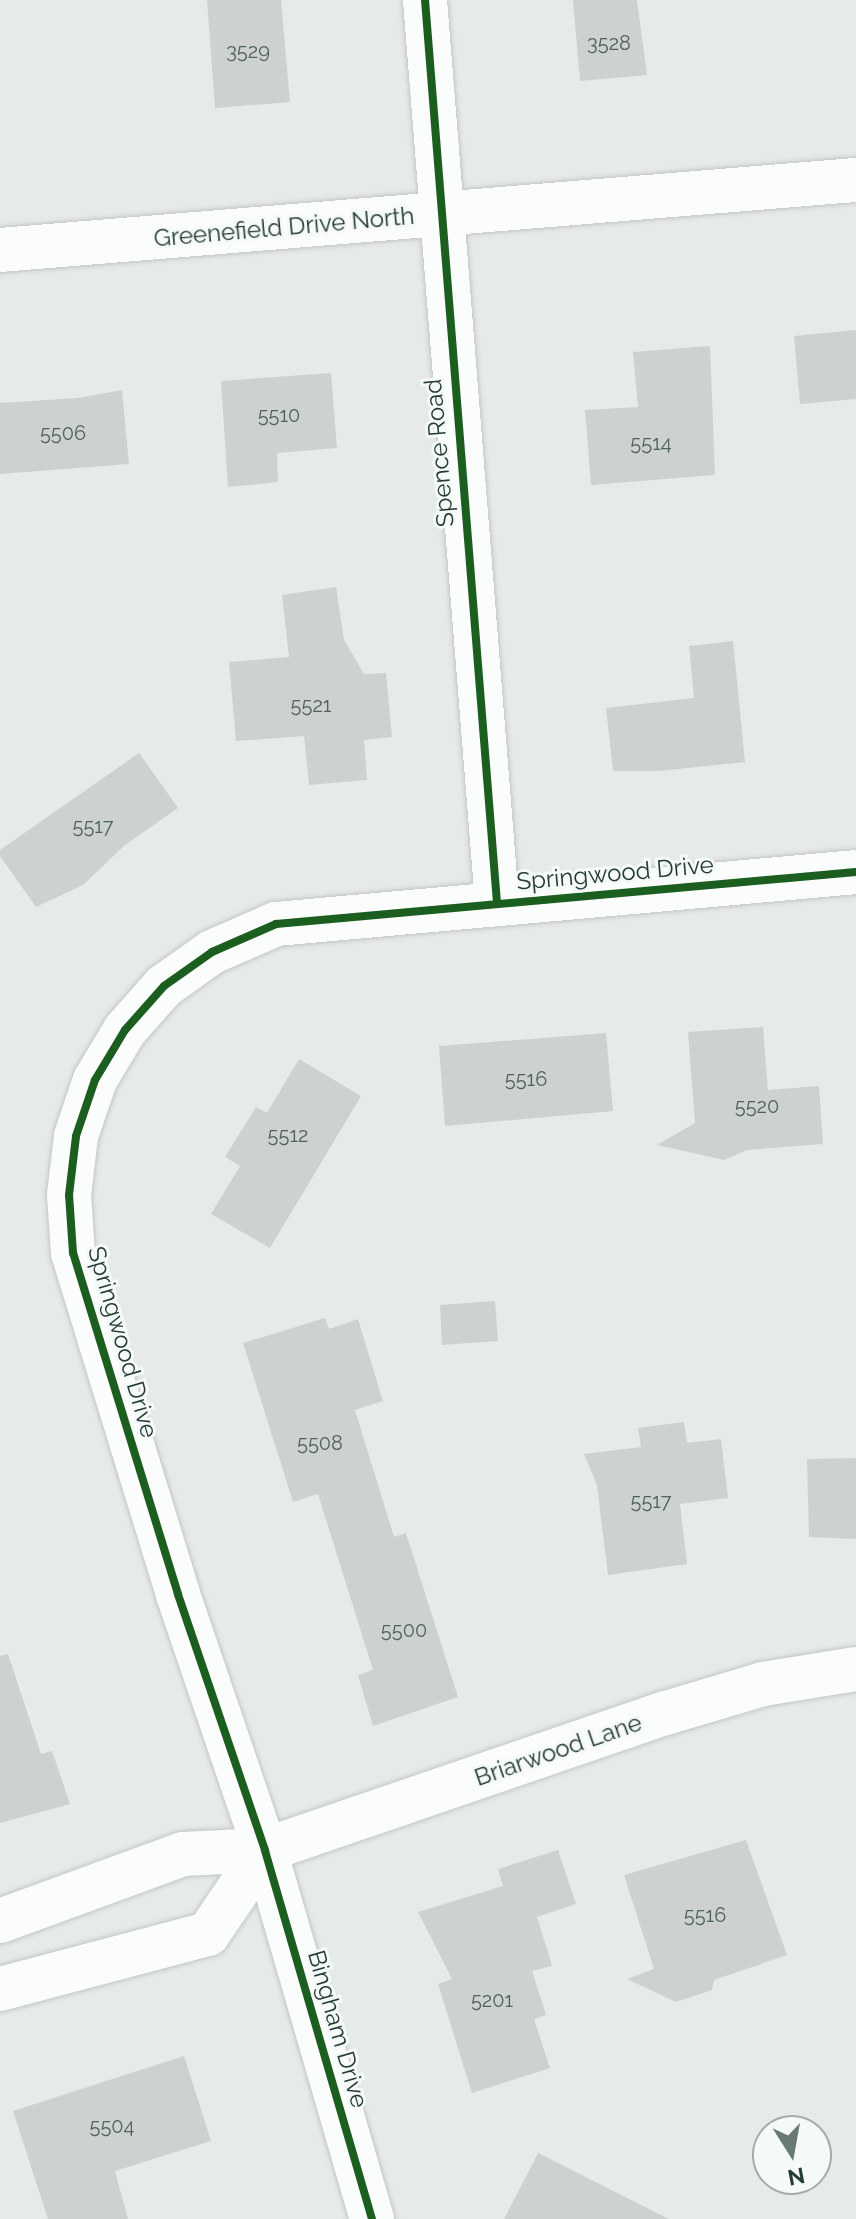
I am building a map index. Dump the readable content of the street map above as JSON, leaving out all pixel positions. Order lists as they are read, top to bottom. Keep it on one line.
{"streets":{"street":["Greenefield Drive North","Spence Road","Springwood Drive","Briarwood Lane","Bingham Drive"]},"crossings":[["Greenefield Drive North","Spence Road"],["Spence Road","Springwood Drive"],["Springwood Drive","Briarwood Lane"],["Springwood Drive","Bingham Drive"],["Briarwood Lane","Bingham Drive"]],"house_numbers":["3528","3529","5510","5506","5514","5521","5517","5516","5520","5512","5508","5517","5500","5516","5201","5504"],"north":"bottom"}
